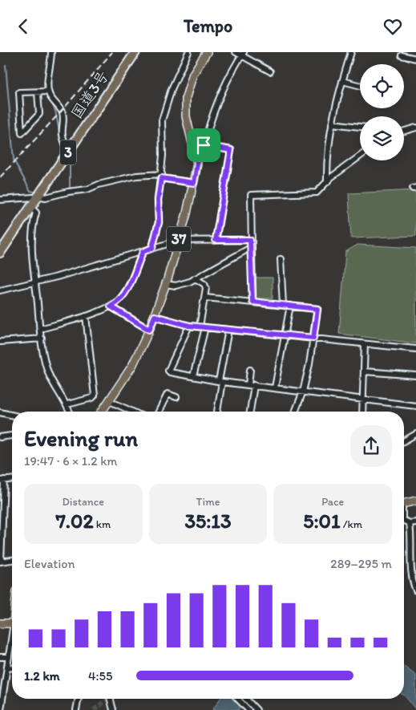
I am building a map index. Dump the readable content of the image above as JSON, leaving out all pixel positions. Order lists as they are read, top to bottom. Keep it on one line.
{"streets":{"highway":["国道3号","3"],"main road":["37"]},"page":{"header":"Tempo","heading":["Evening run","19:47 · 6 × 1.2 km"],"stats":[["Distance","7.02 km"],["Time","35:13"],["Pace","5:01 /km"]],"chart":["Elevation","289–295 m"],"list":[{"name":"1.2 km","note":"4:55"}]}}
